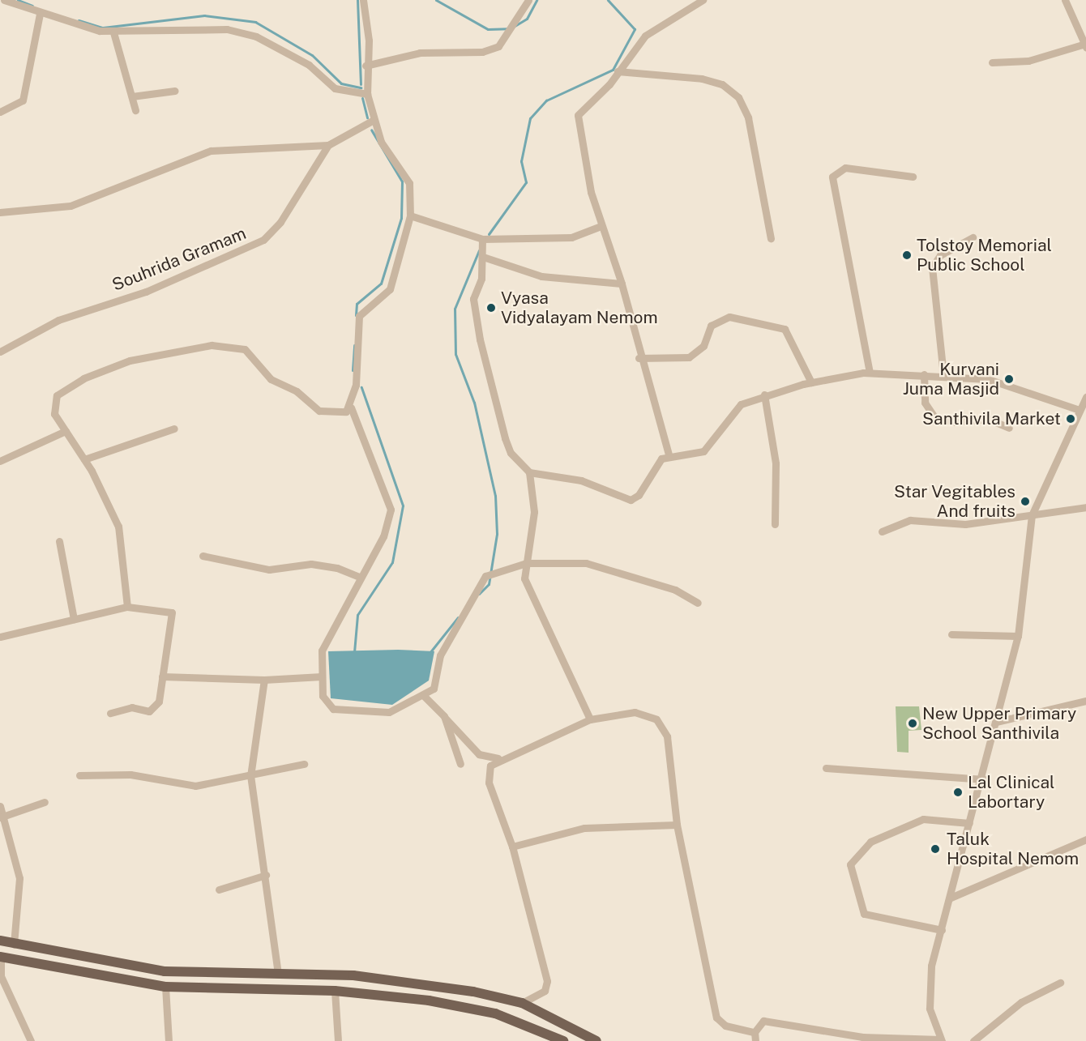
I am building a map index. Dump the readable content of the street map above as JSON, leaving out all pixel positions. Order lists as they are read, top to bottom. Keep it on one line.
{"streets":{"street":["Souhrida Gramam"]},"places":["Tolstoy Memorial Public School","Vyasa Vidyalayam Nemom","Kurvani Juma Masjid","Santhivila Market","Star Vegitables And fruits","New Upper Primary School Santhivila","Lal Clinical Labortary","Taluk Hospital Nemom"]}
